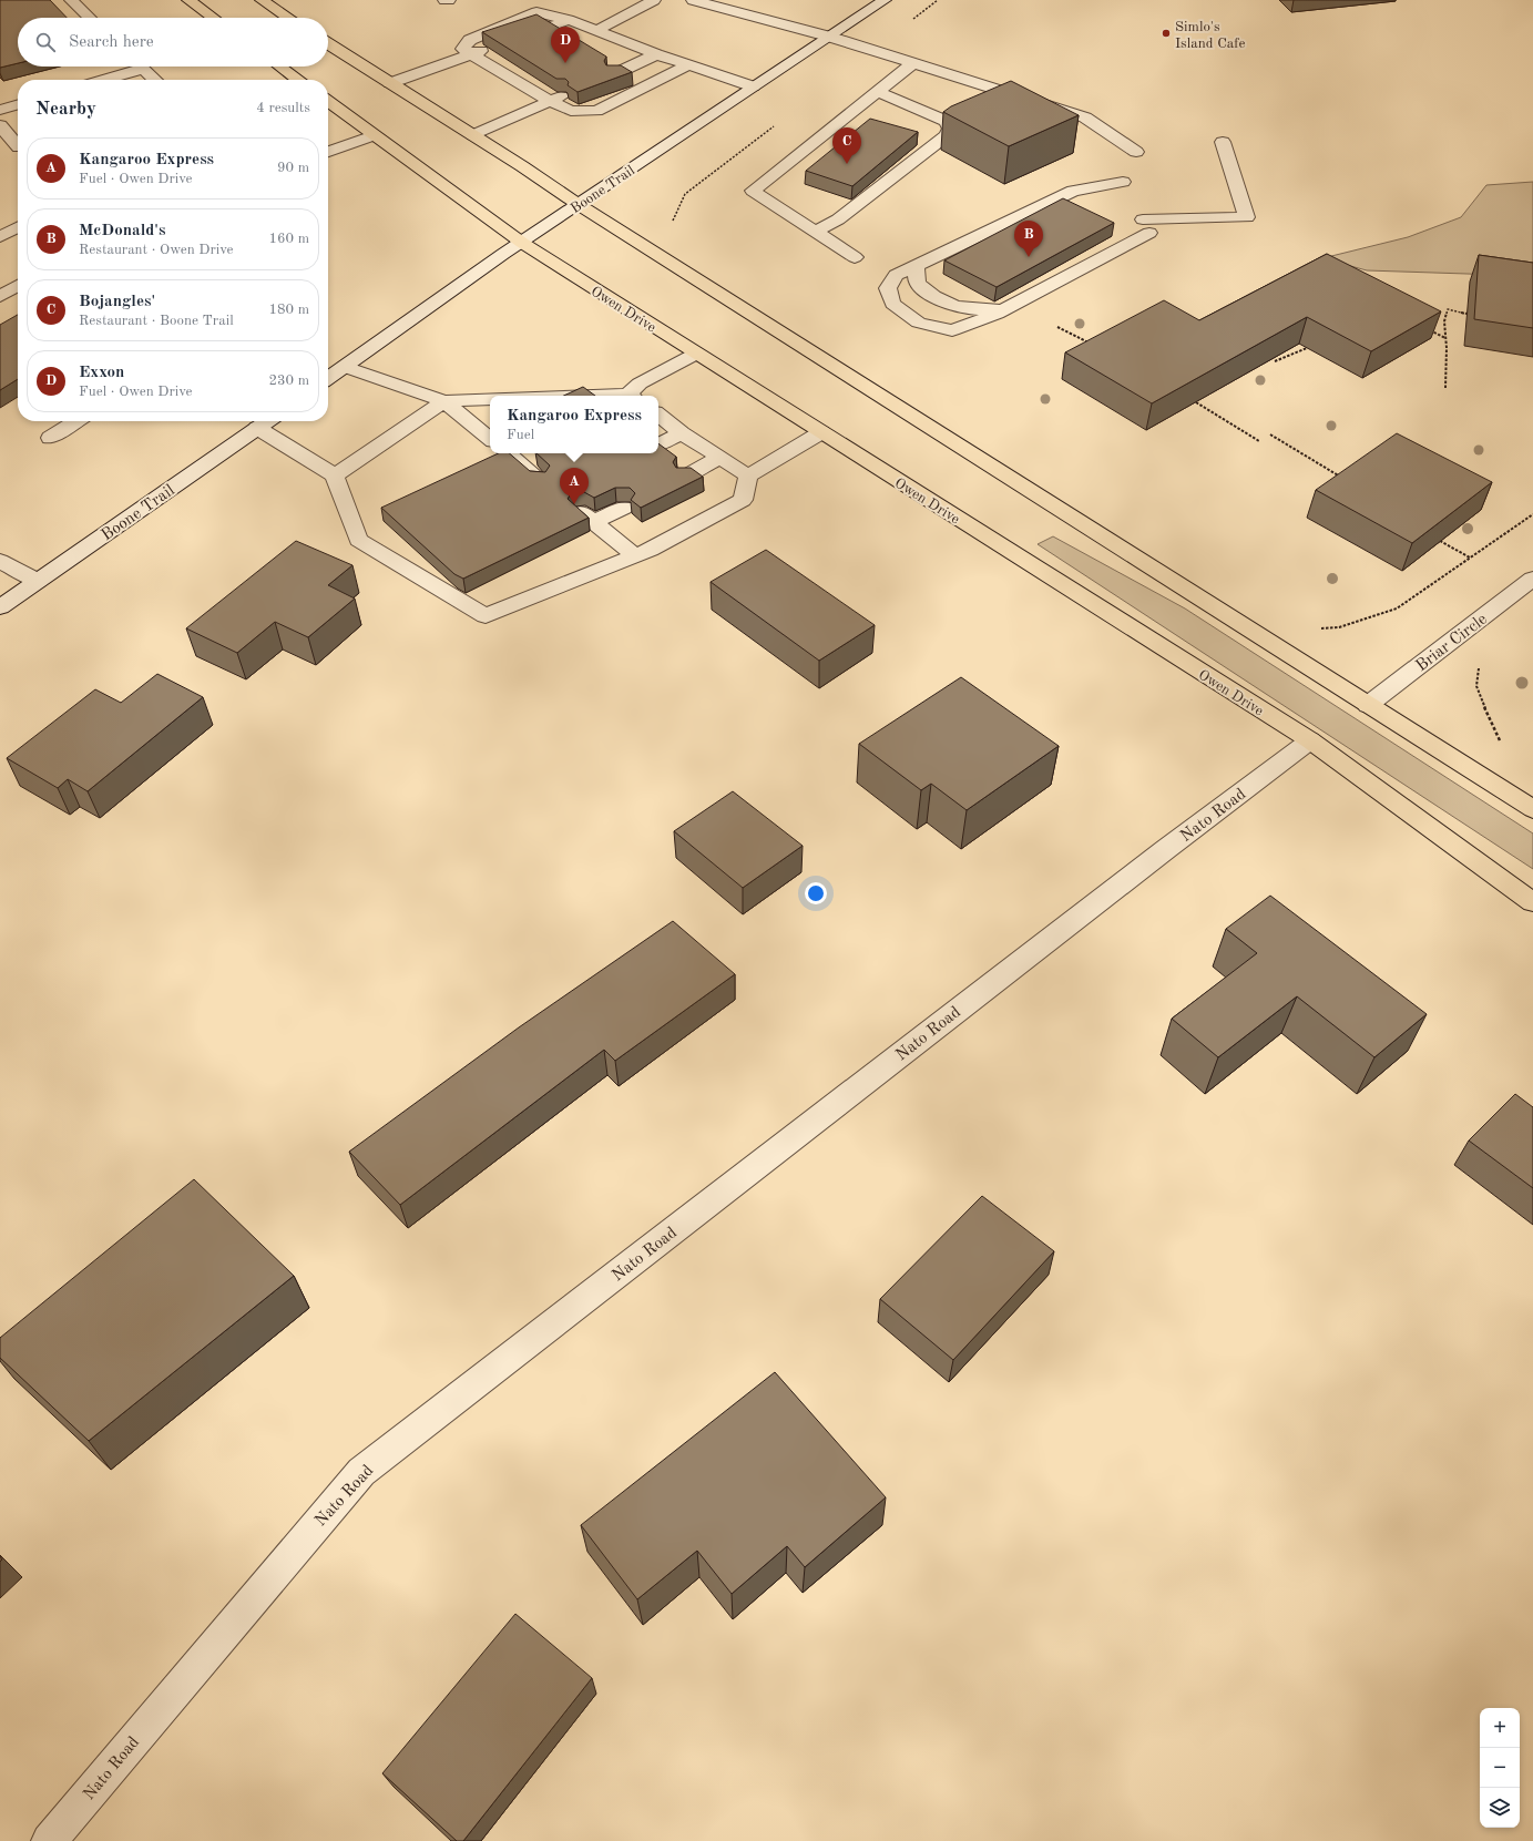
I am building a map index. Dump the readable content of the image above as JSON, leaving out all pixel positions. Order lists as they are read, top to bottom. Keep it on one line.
{"streets":{"highway":["Owen Drive"],"street":["Boone Trail","Briar Circle","Nato Road"]},"crossings":[["Boone Trail","Owen Drive"],["Owen Drive","Nato Road"]],"places":["Simlo's Island Cafe"],"page":{"search":"Search here","pins":["D","C","B","A"],"heading":["Nearby","4 results"],"list":[{"mark":"A","name":"Kangaroo Express","note":"Fuel · Owen Drive","value":"90 m"},{"mark":"B","name":"McDonald's","note":"Restaurant · Owen Drive","value":"160 m"},{"mark":"C","name":"Bojangles'","note":"Restaurant · Boone Trail","value":"180 m"},{"mark":"D","name":"Exxon","note":"Fuel · Owen Drive","value":"230 m"}],"popup":["Kangaroo Express","Fuel"],"map_buttons":["+","−"]}}
